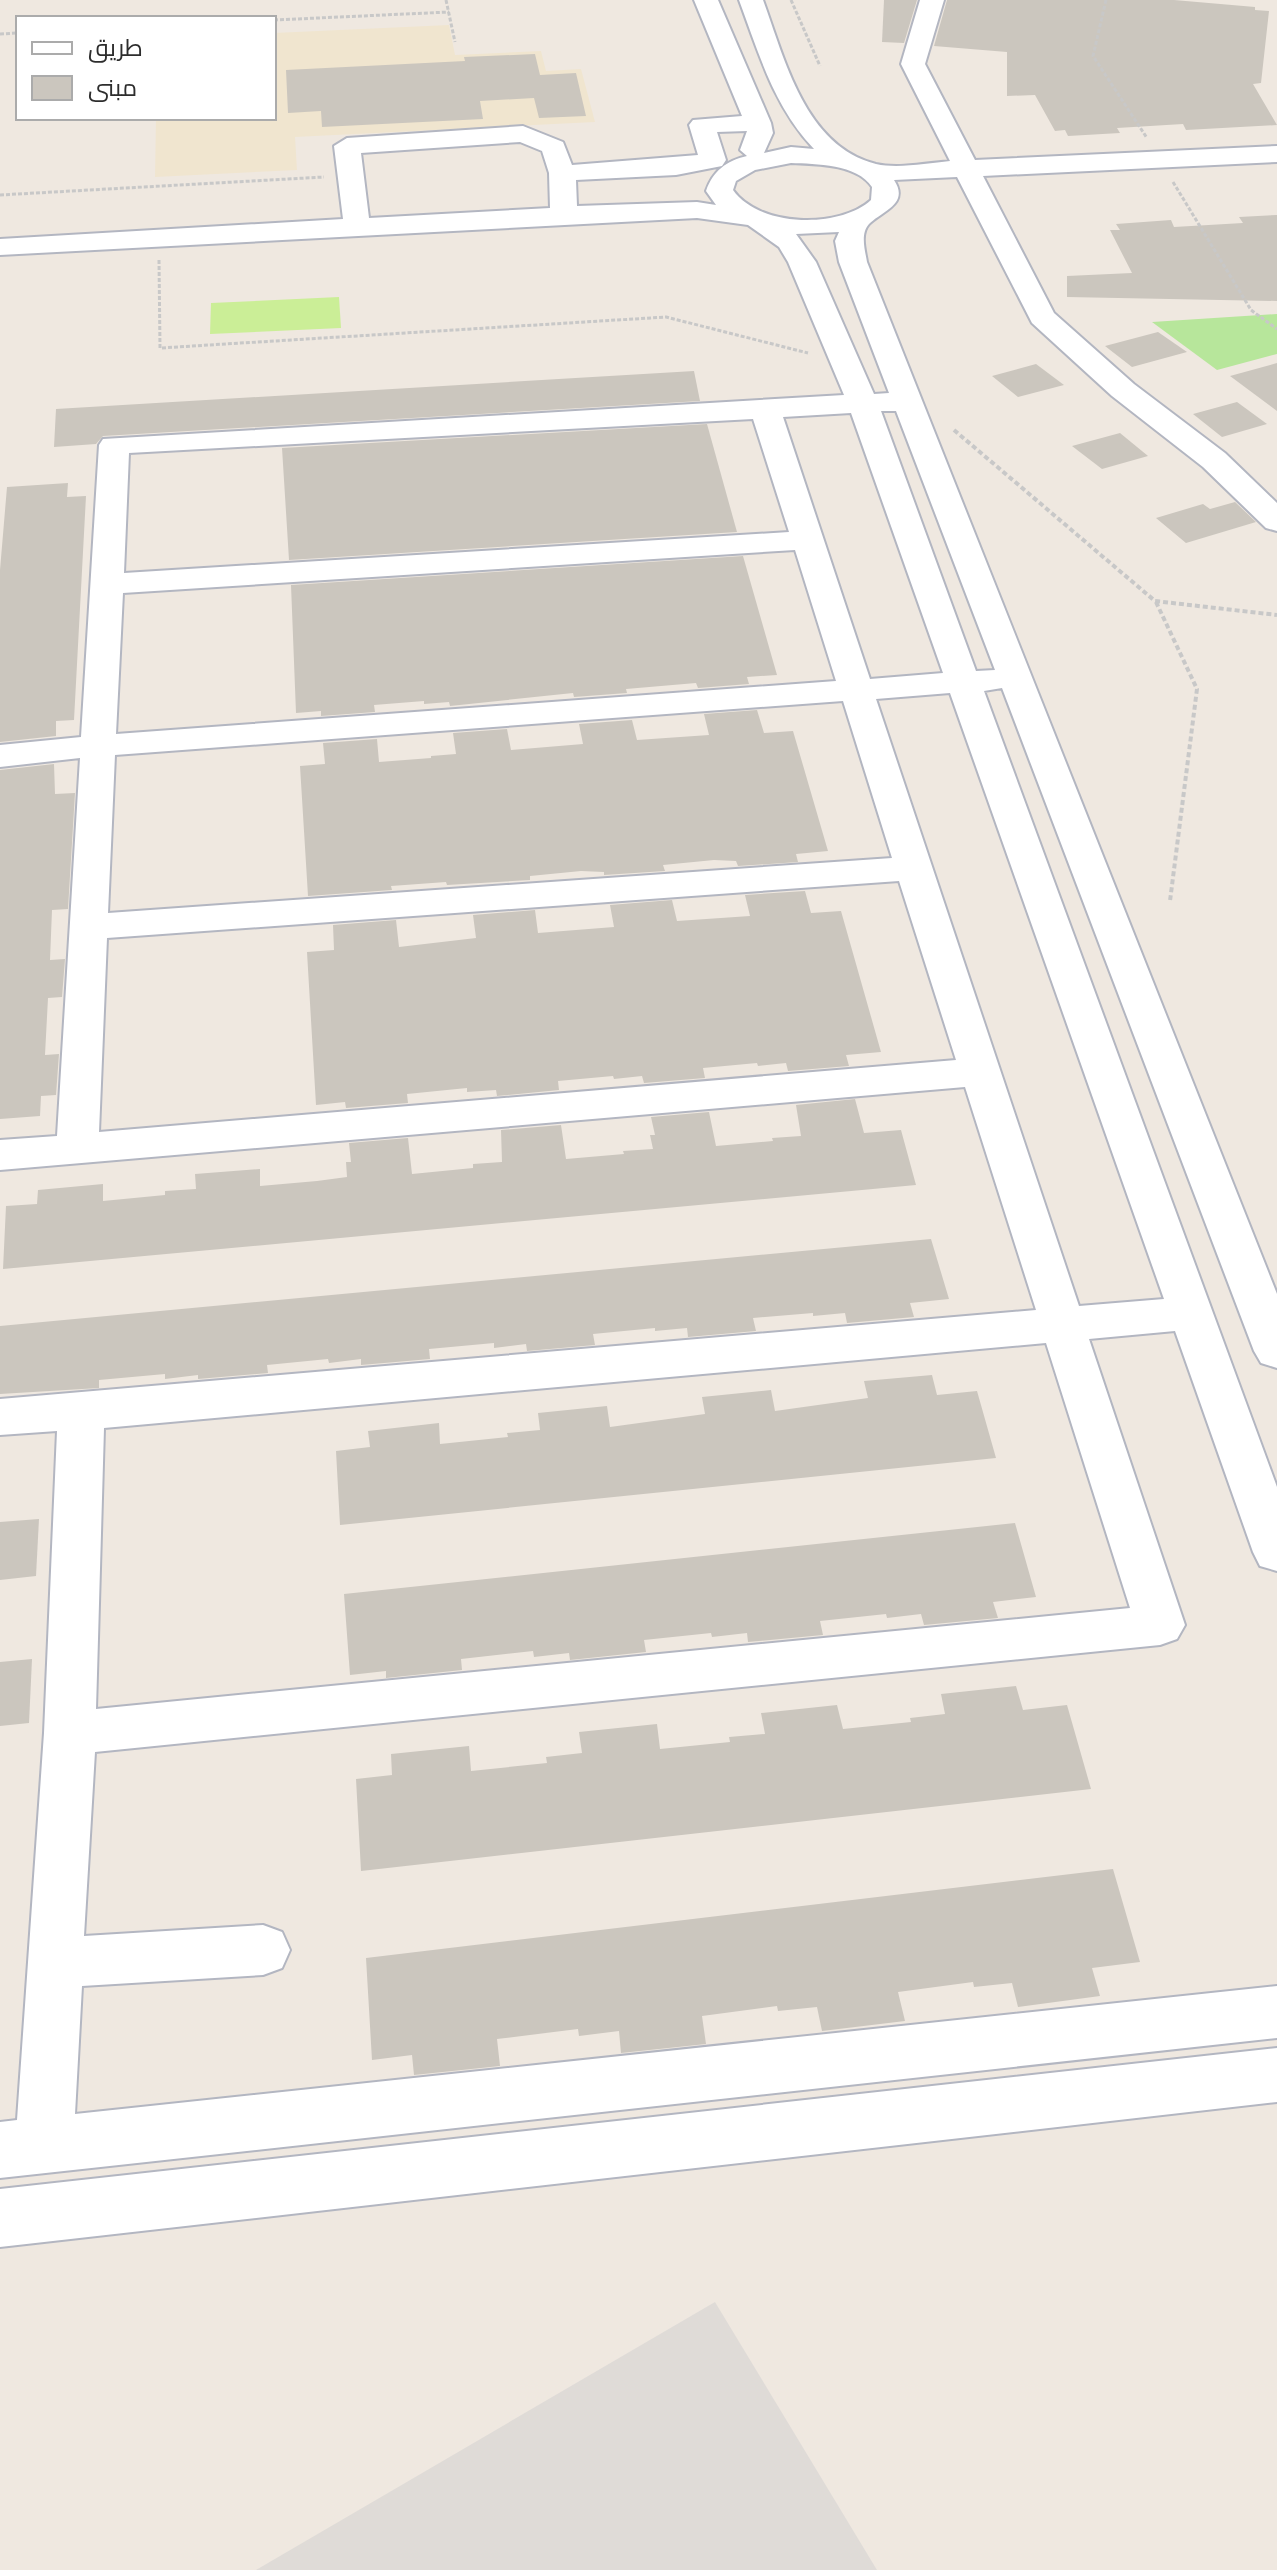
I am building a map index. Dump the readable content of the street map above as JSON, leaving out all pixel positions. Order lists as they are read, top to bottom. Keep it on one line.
{"legend":["طريق","مبنى"]}
